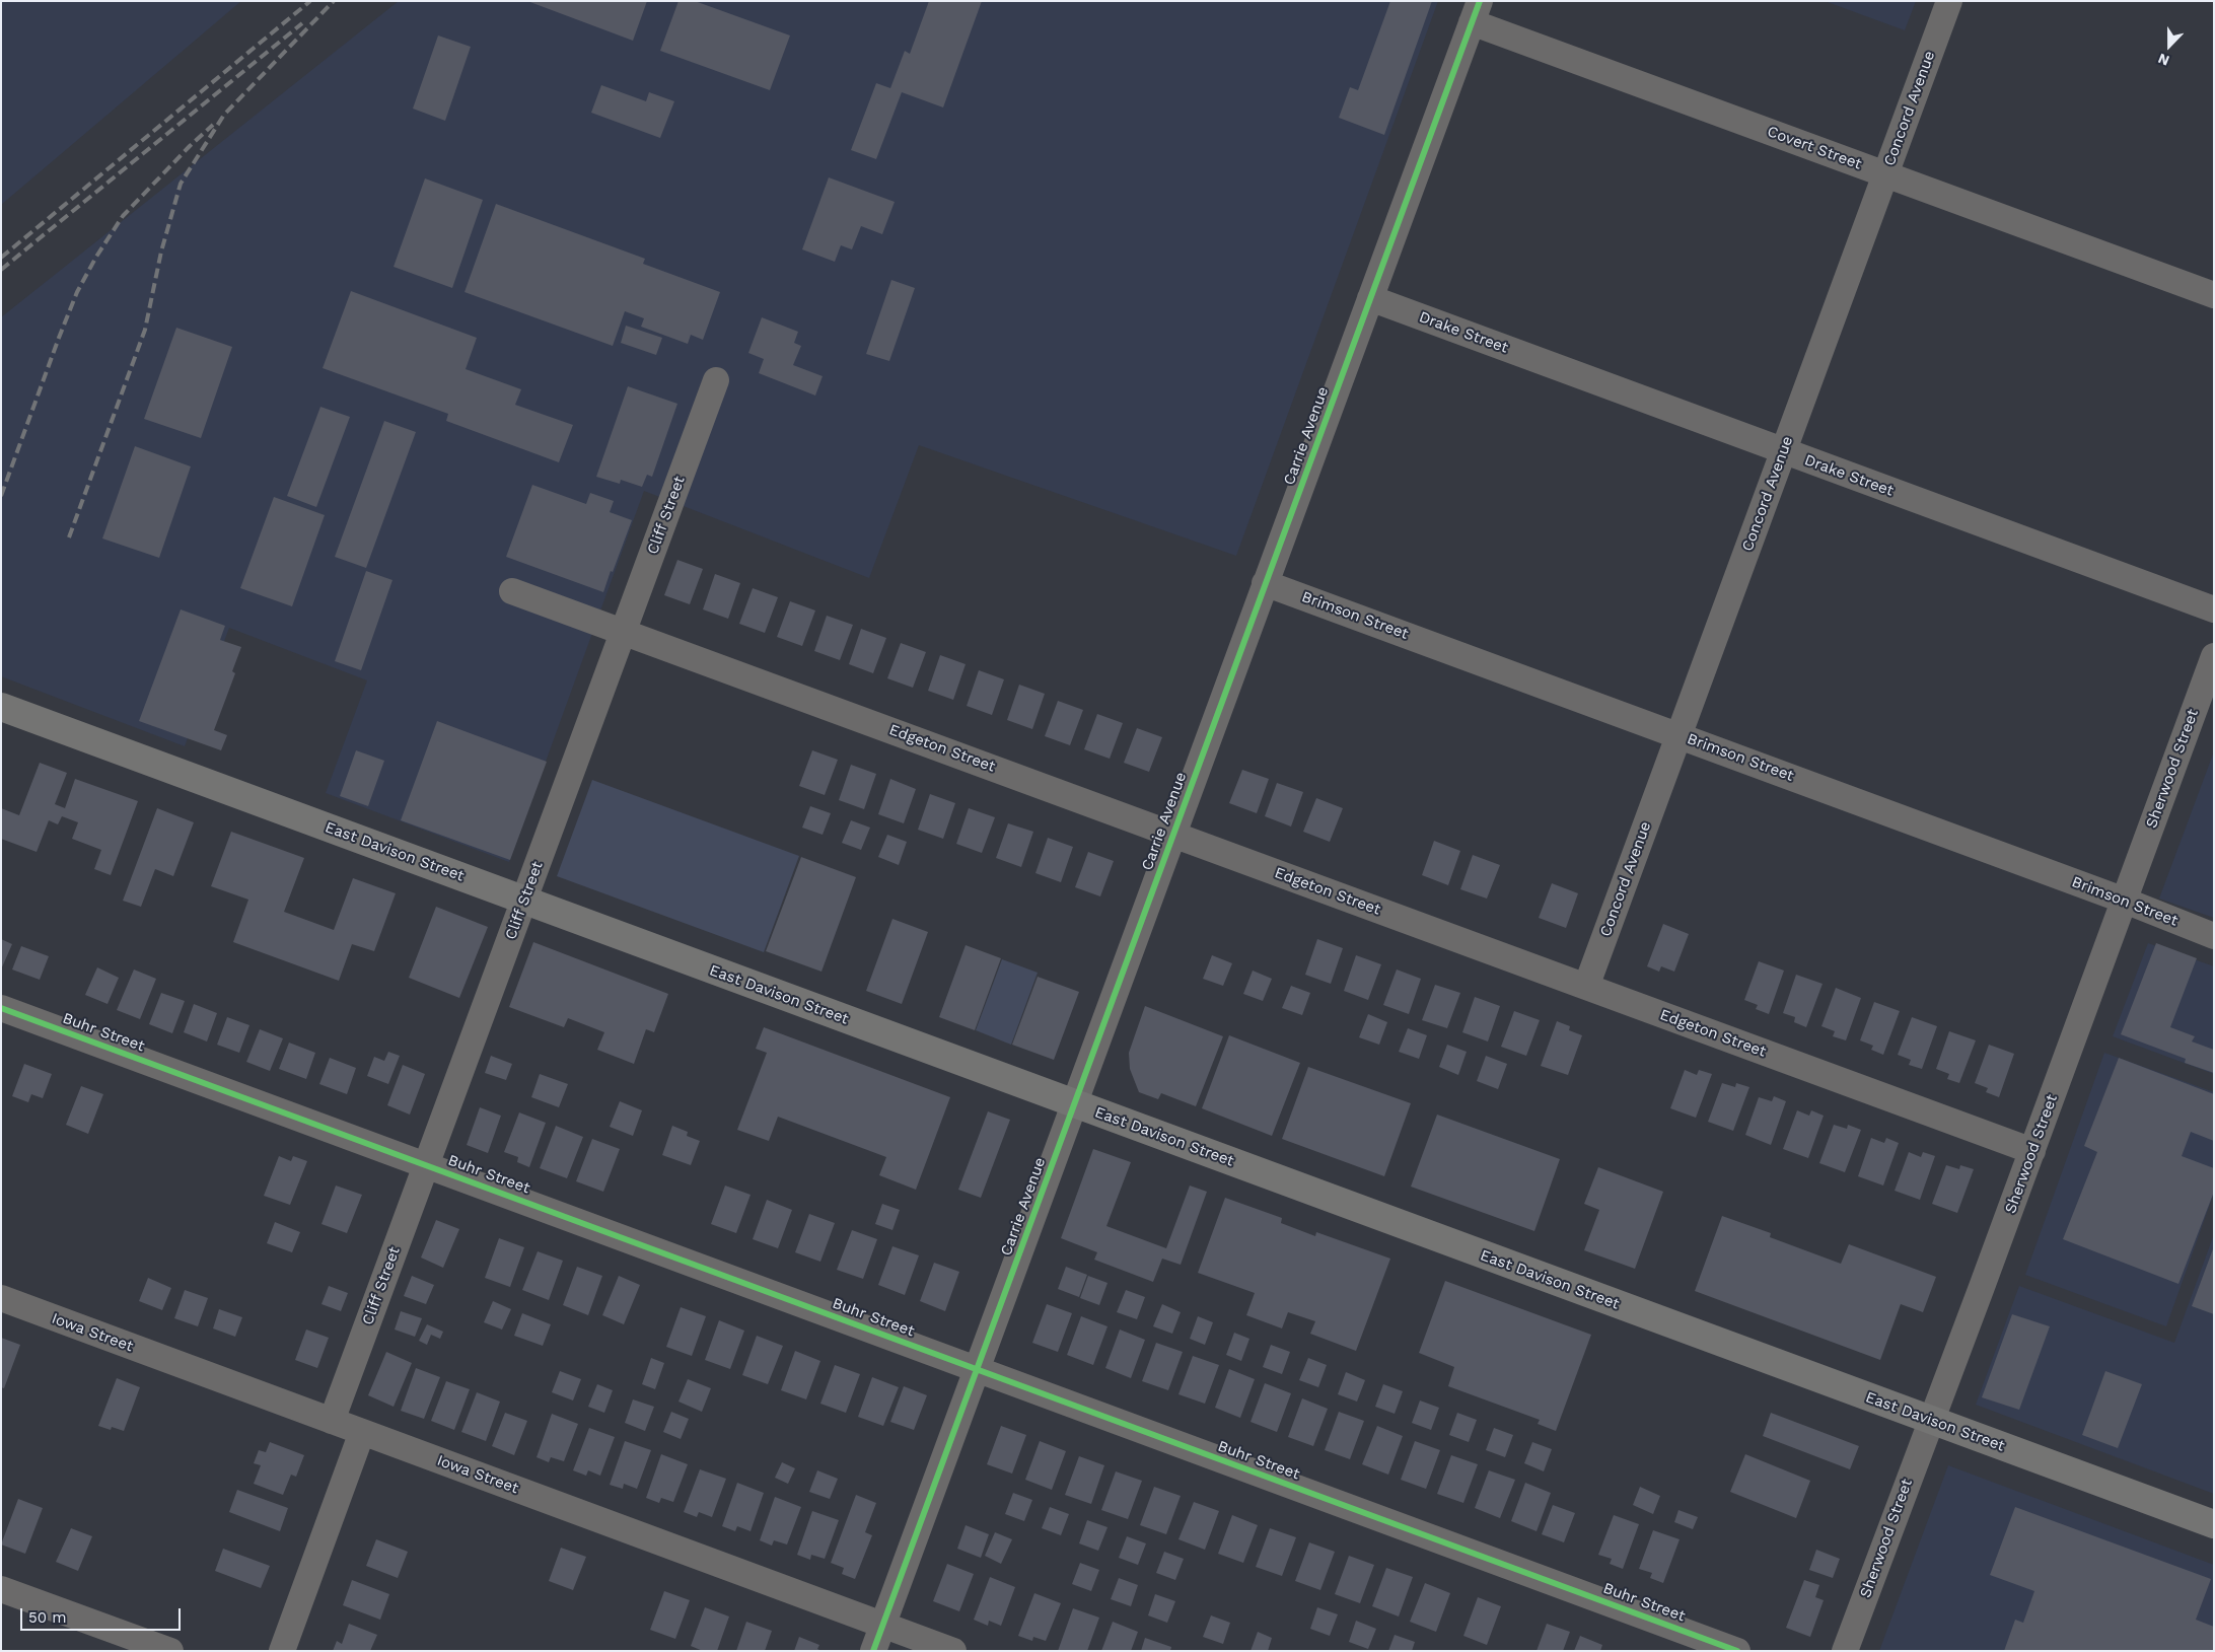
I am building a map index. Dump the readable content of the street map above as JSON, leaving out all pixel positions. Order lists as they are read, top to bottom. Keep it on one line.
{"streets":{"main road":["East Davison Street"],"street":["Concord Avenue","Covert Street","Drake Street","Carrie Avenue","Cliff Street","Brimson Street","Edgeton Street","Sherwood Street","Buhr Street","Iowa Street"]},"crossings":[["Concord Avenue","Covert Street"],["Concord Avenue","Drake Street"],["Concord Avenue","Brimson Street"],["Concord Avenue","Edgeton Street"],["Covert Street","Carrie Avenue"],["Drake Street","Carrie Avenue"],["Carrie Avenue","Brimson Street"],["Carrie Avenue","Edgeton Street"],["Carrie Avenue","East Davison Street"],["Carrie Avenue","Buhr Street"],["Carrie Avenue","Iowa Street"],["Cliff Street","Edgeton Street"],["Cliff Street","East Davison Street"],["Cliff Street","Buhr Street"],["Cliff Street","Iowa Street"],["Brimson Street","Sherwood Street"],["Edgeton Street","Sherwood Street"],["Sherwood Street","East Davison Street"]],"scale_bar":"50 m","north":"bottom"}
